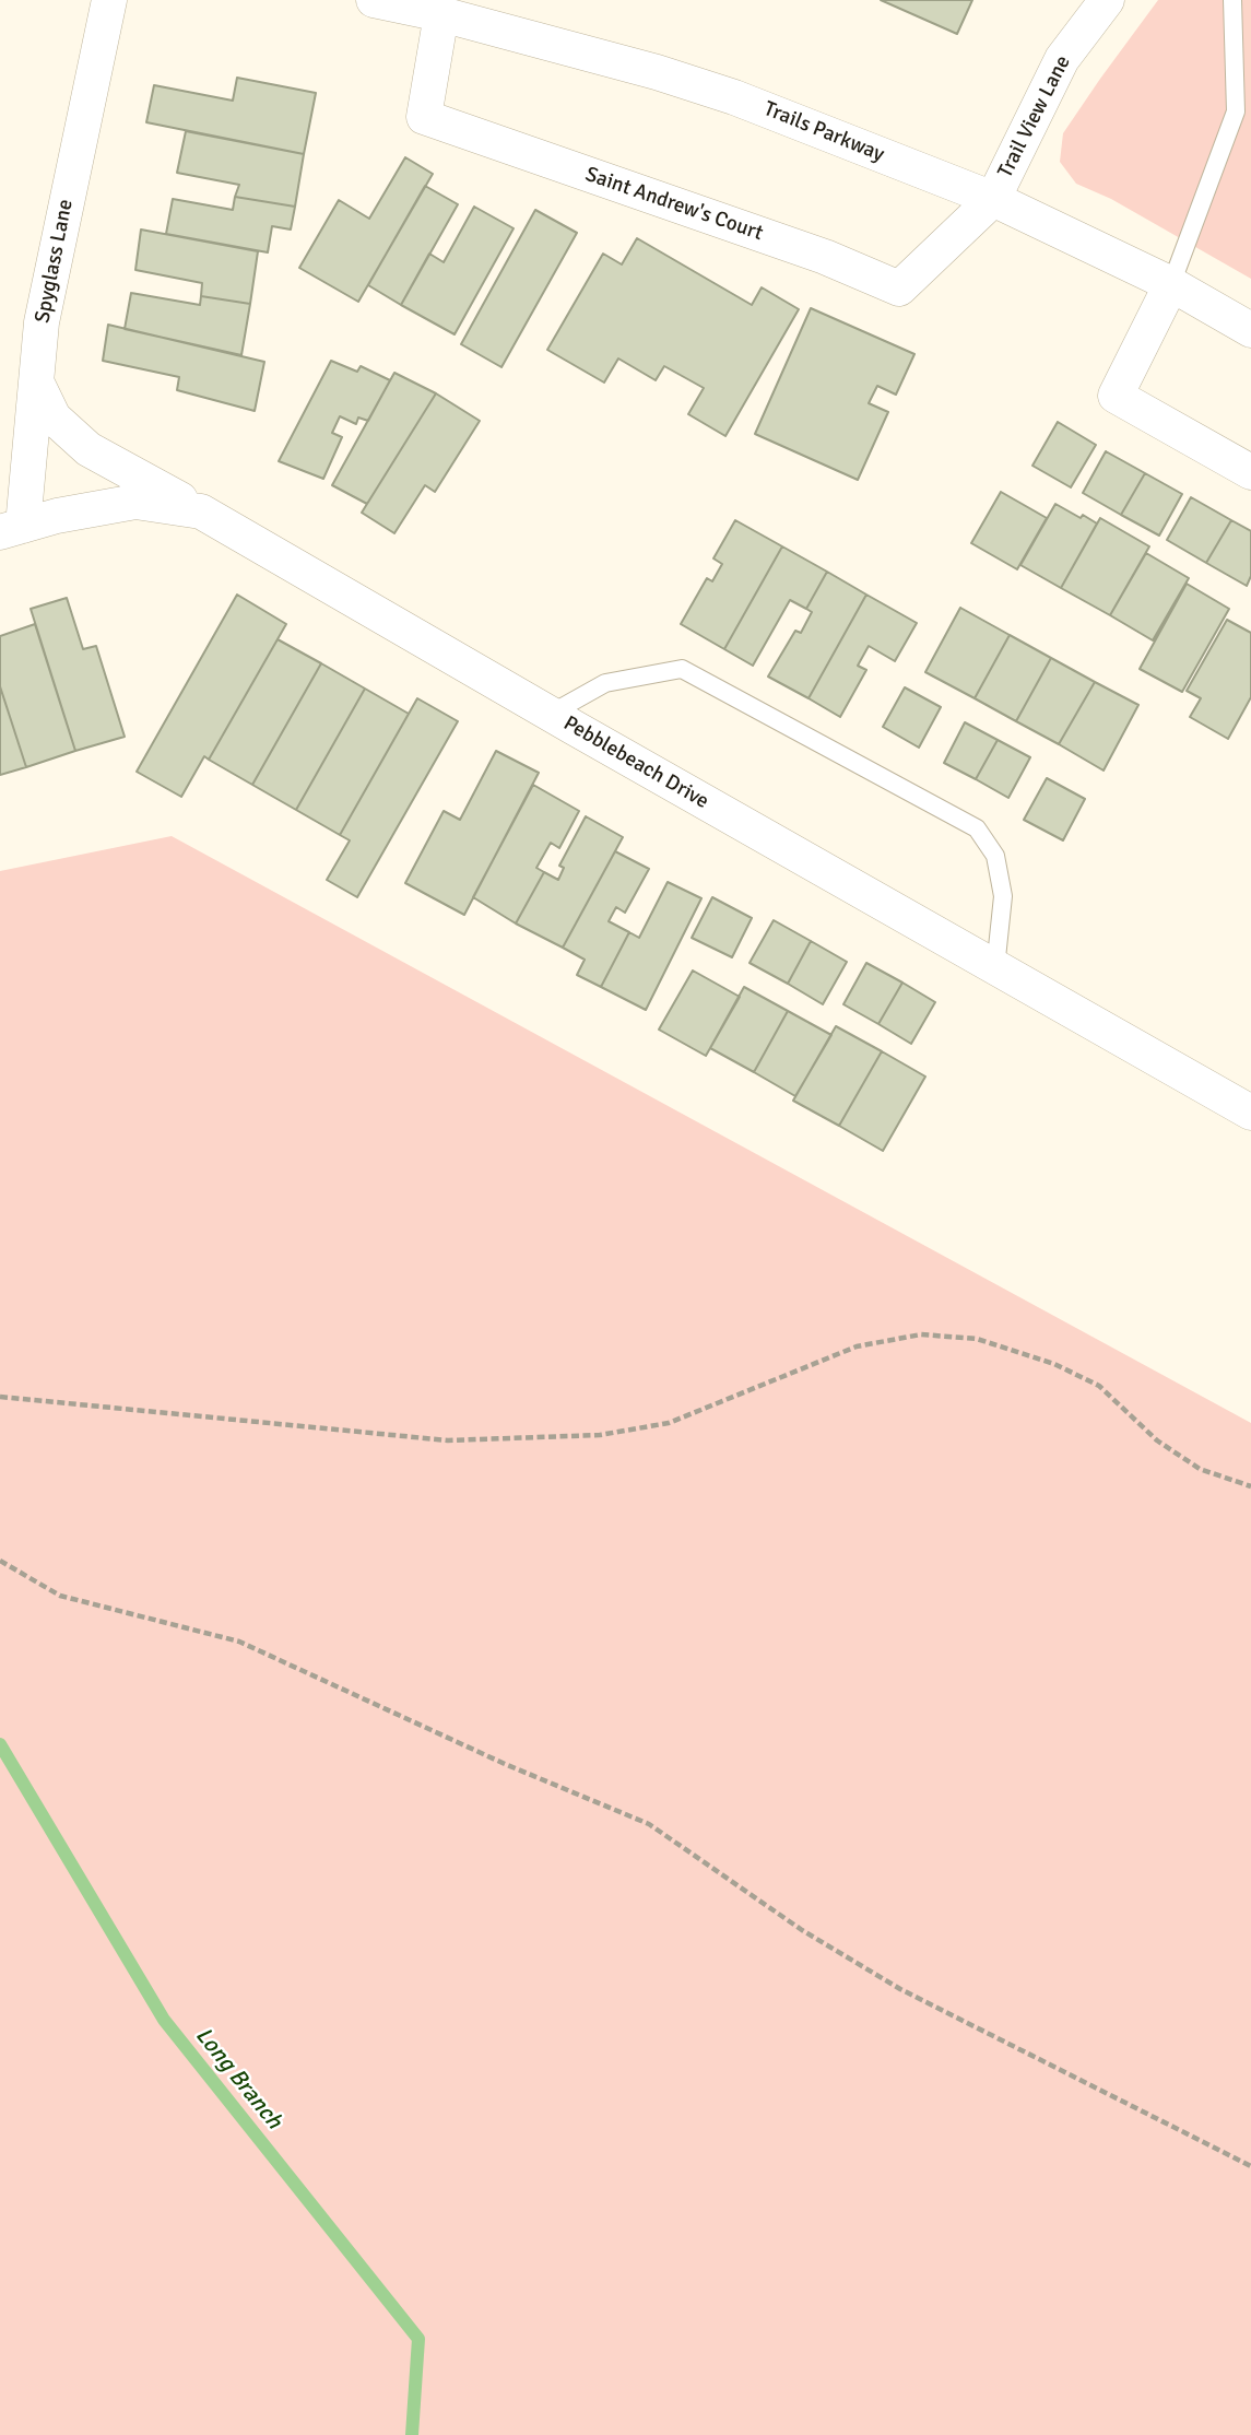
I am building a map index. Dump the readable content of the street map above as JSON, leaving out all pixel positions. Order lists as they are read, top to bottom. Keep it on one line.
{"streets":{"street":["Trail View Lane","Trails Parkway","Saint Andrew's Court","Spyglass Lane","Pebblebeach Drive"]},"crossings":[["Trail View Lane","Trails Parkway"],["Trail View Lane","Saint Andrew's Court"],["Trails Parkway","Saint Andrew's Court"],["Spyglass Lane","Pebblebeach Drive"]],"water":["Long Branch"]}
